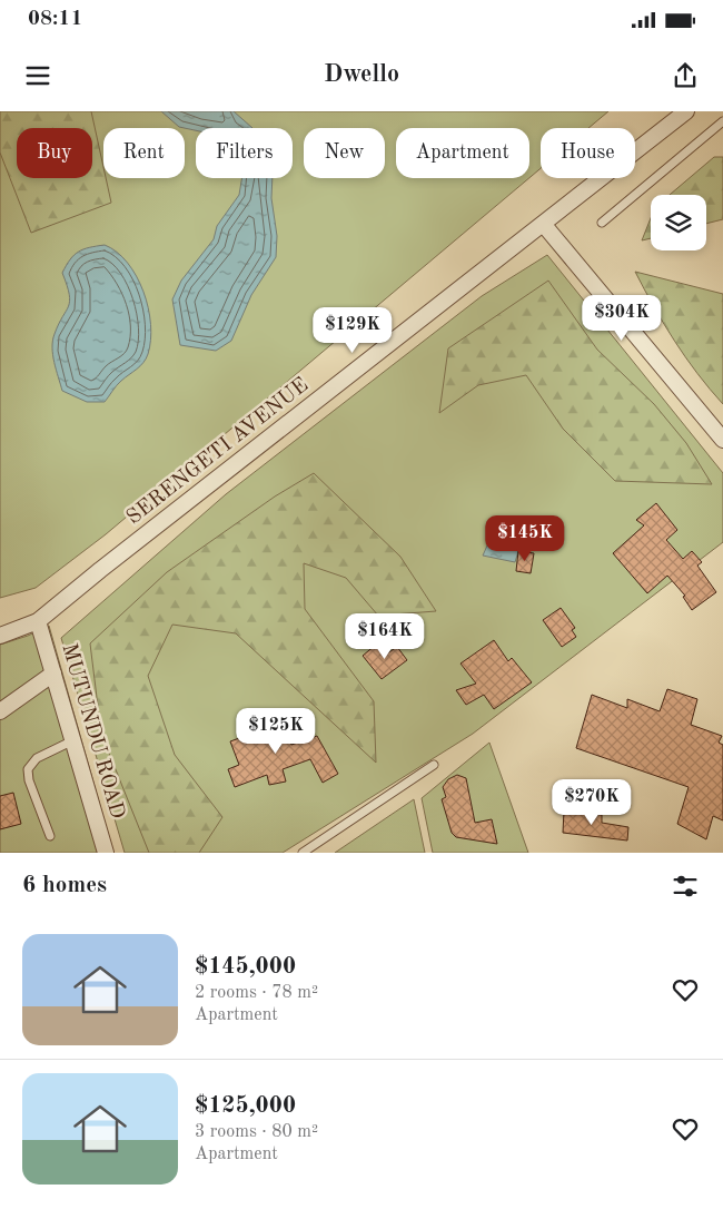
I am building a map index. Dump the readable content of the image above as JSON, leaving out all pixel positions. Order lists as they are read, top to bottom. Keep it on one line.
{"streets":{"street":["SERENGETI AVENUE","MUTUNDU ROAD"]},"crossings":[["SERENGETI AVENUE","MUTUNDU ROAD"]],"page":{"status":"08:11","header":"Dwello","chip":["Buy","Rent","Filters","New","Apartment","House"],"price":["$304K","$129K","$145K","$164K","$125K","$270K"],"heading":"6 homes","list":[{"name":"$145,000","note":"2 rooms · 78 m² · Apartment"},{"name":"$125,000","note":"3 rooms · 80 m² · Apartment"}]}}
